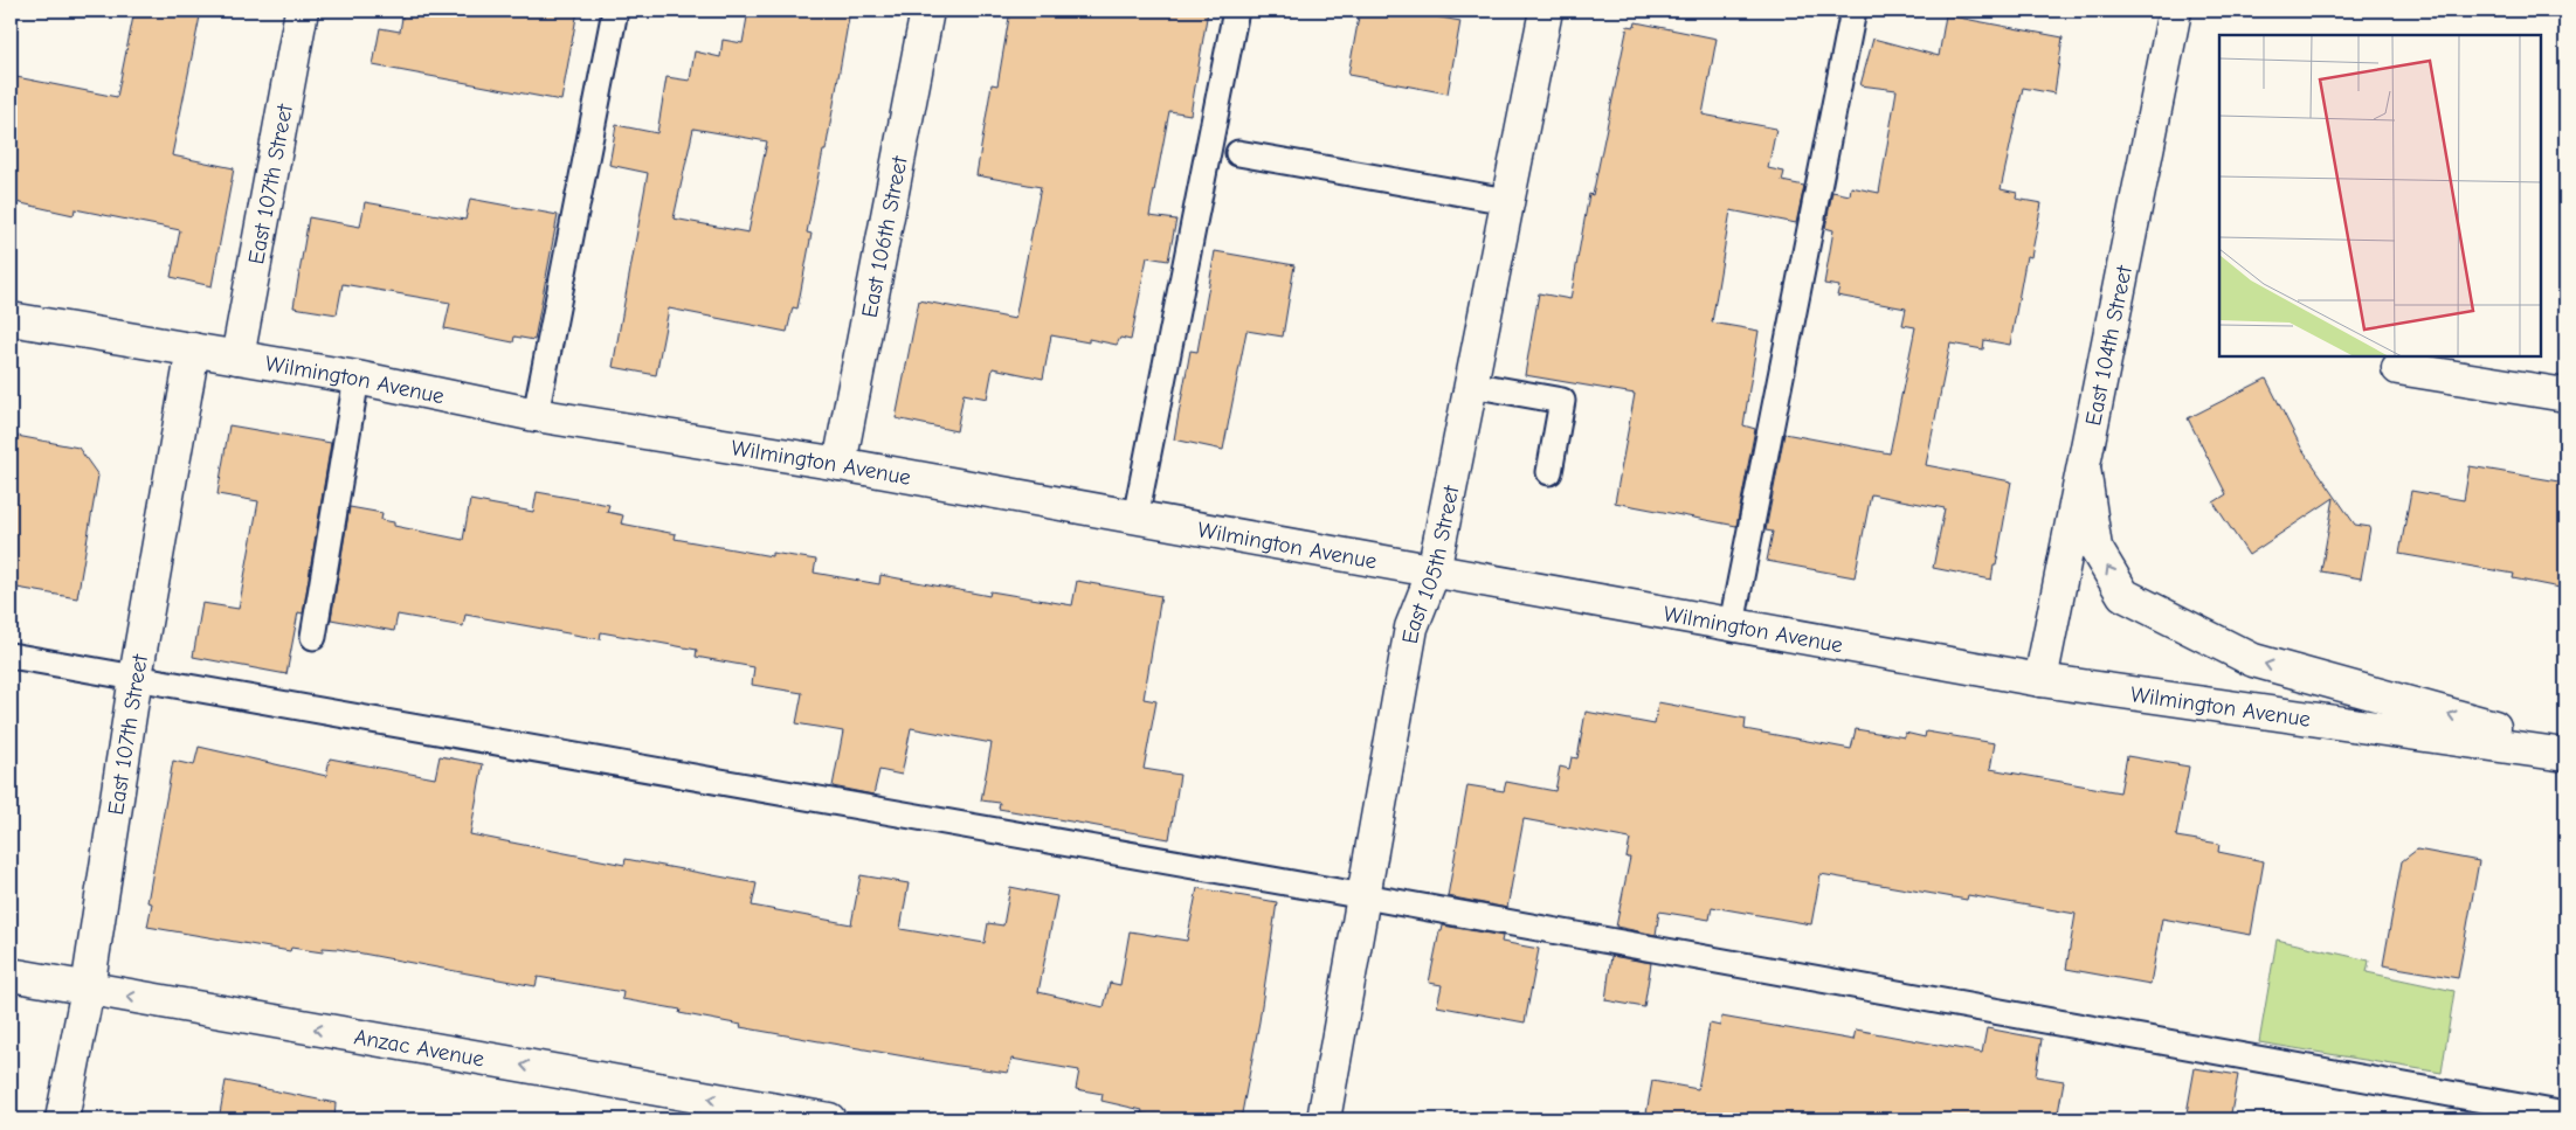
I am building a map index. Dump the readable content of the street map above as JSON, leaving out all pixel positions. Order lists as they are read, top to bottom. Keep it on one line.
{"streets":{"street":["East 107th Street","East 106th Street","East 104th Street","Wilmington Avenue","East 105th Street","Anzac Avenue"]},"crossings":[["East 107th Street","Wilmington Avenue"],["East 107th Street","Anzac Avenue"],["East 106th Street","Wilmington Avenue"],["East 104th Street","Wilmington Avenue"],["Wilmington Avenue","East 105th Street"]],"one_way":["Anzac Avenue"]}
